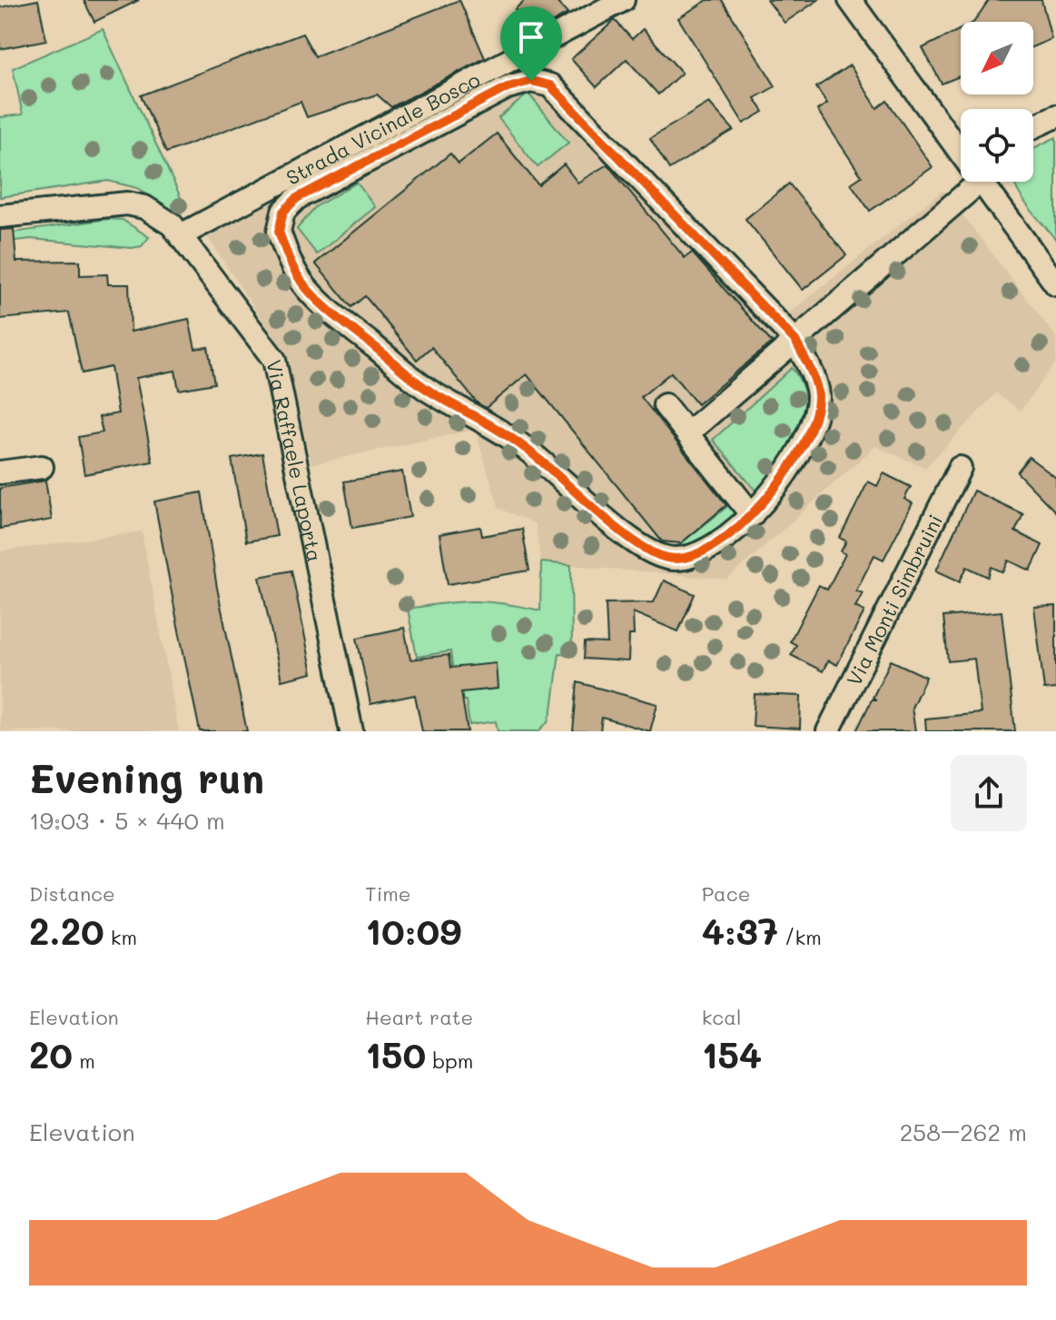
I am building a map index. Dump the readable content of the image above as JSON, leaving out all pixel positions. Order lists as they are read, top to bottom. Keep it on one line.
{"streets":{"street":["Strada Vicinale Bosco","Via Raffaele Laporta","Via Monti Simbruini"]},"crossings":[["Strada Vicinale Bosco","Via Raffaele Laporta"]],"north":"bottom left","page":{"heading":["Evening run","19:03 · 5 × 440 m"],"stats":[["Distance","2.20 km"],["Time","10:09"],["Pace","4:37 /km"],["Elevation","20 m"],["Heart rate","150 bpm"],["kcal","154"]],"chart":["Elevation","258–262 m"]}}
